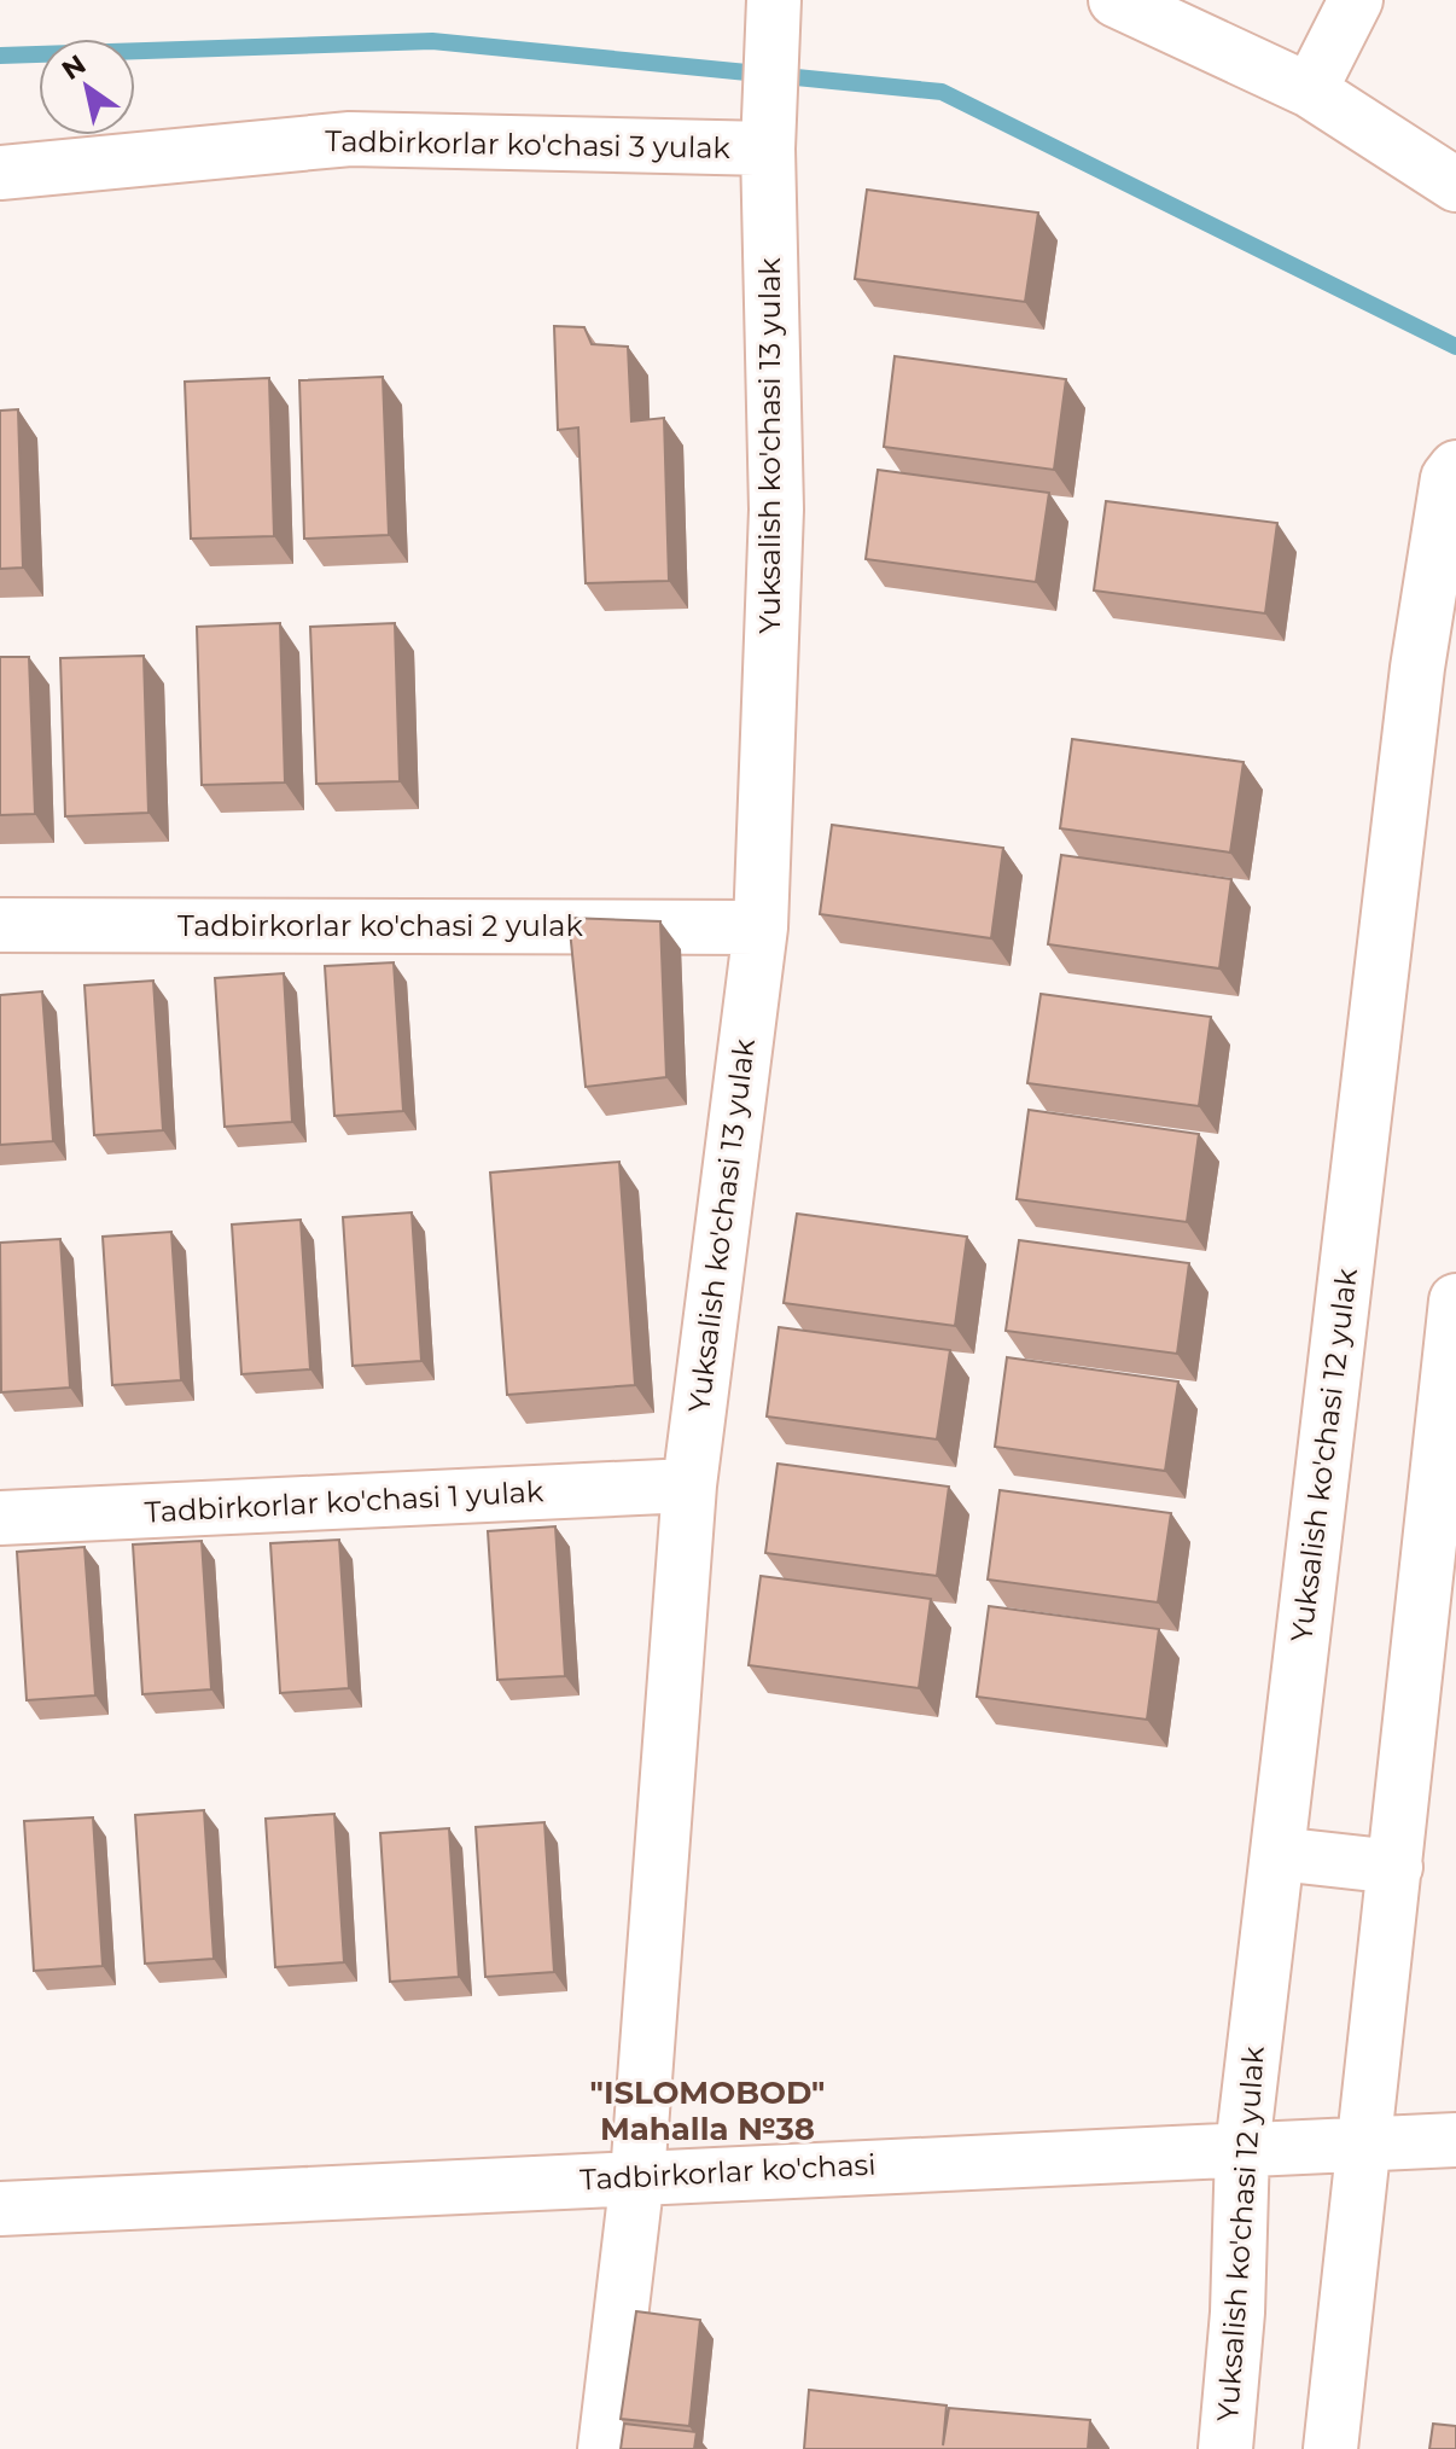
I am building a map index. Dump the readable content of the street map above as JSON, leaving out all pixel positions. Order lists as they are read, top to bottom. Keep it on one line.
{"streets":{"street":["Tadbirkorlar ko'chasi 3 yulak","Yuksalish ko'chasi 13 yulak","Tadbirkorlar ko'chasi 2 yulak","Yuksalish ko'chasi 12 yulak","Tadbirkorlar ko'chasi 1 yulak","Tadbirkorlar ko'chasi"]},"crossings":[["Tadbirkorlar ko'chasi 3 yulak","Yuksalish ko'chasi 13 yulak"],["Yuksalish ko'chasi 13 yulak","Tadbirkorlar ko'chasi 2 yulak"],["Yuksalish ko'chasi 13 yulak","Tadbirkorlar ko'chasi 1 yulak"],["Yuksalish ko'chasi 13 yulak","Tadbirkorlar ko'chasi"],["Yuksalish ko'chasi 12 yulak","Tadbirkorlar ko'chasi"]],"districts":["\"ISLOMOBOD\" Mahalla №38"],"north":"top left"}
